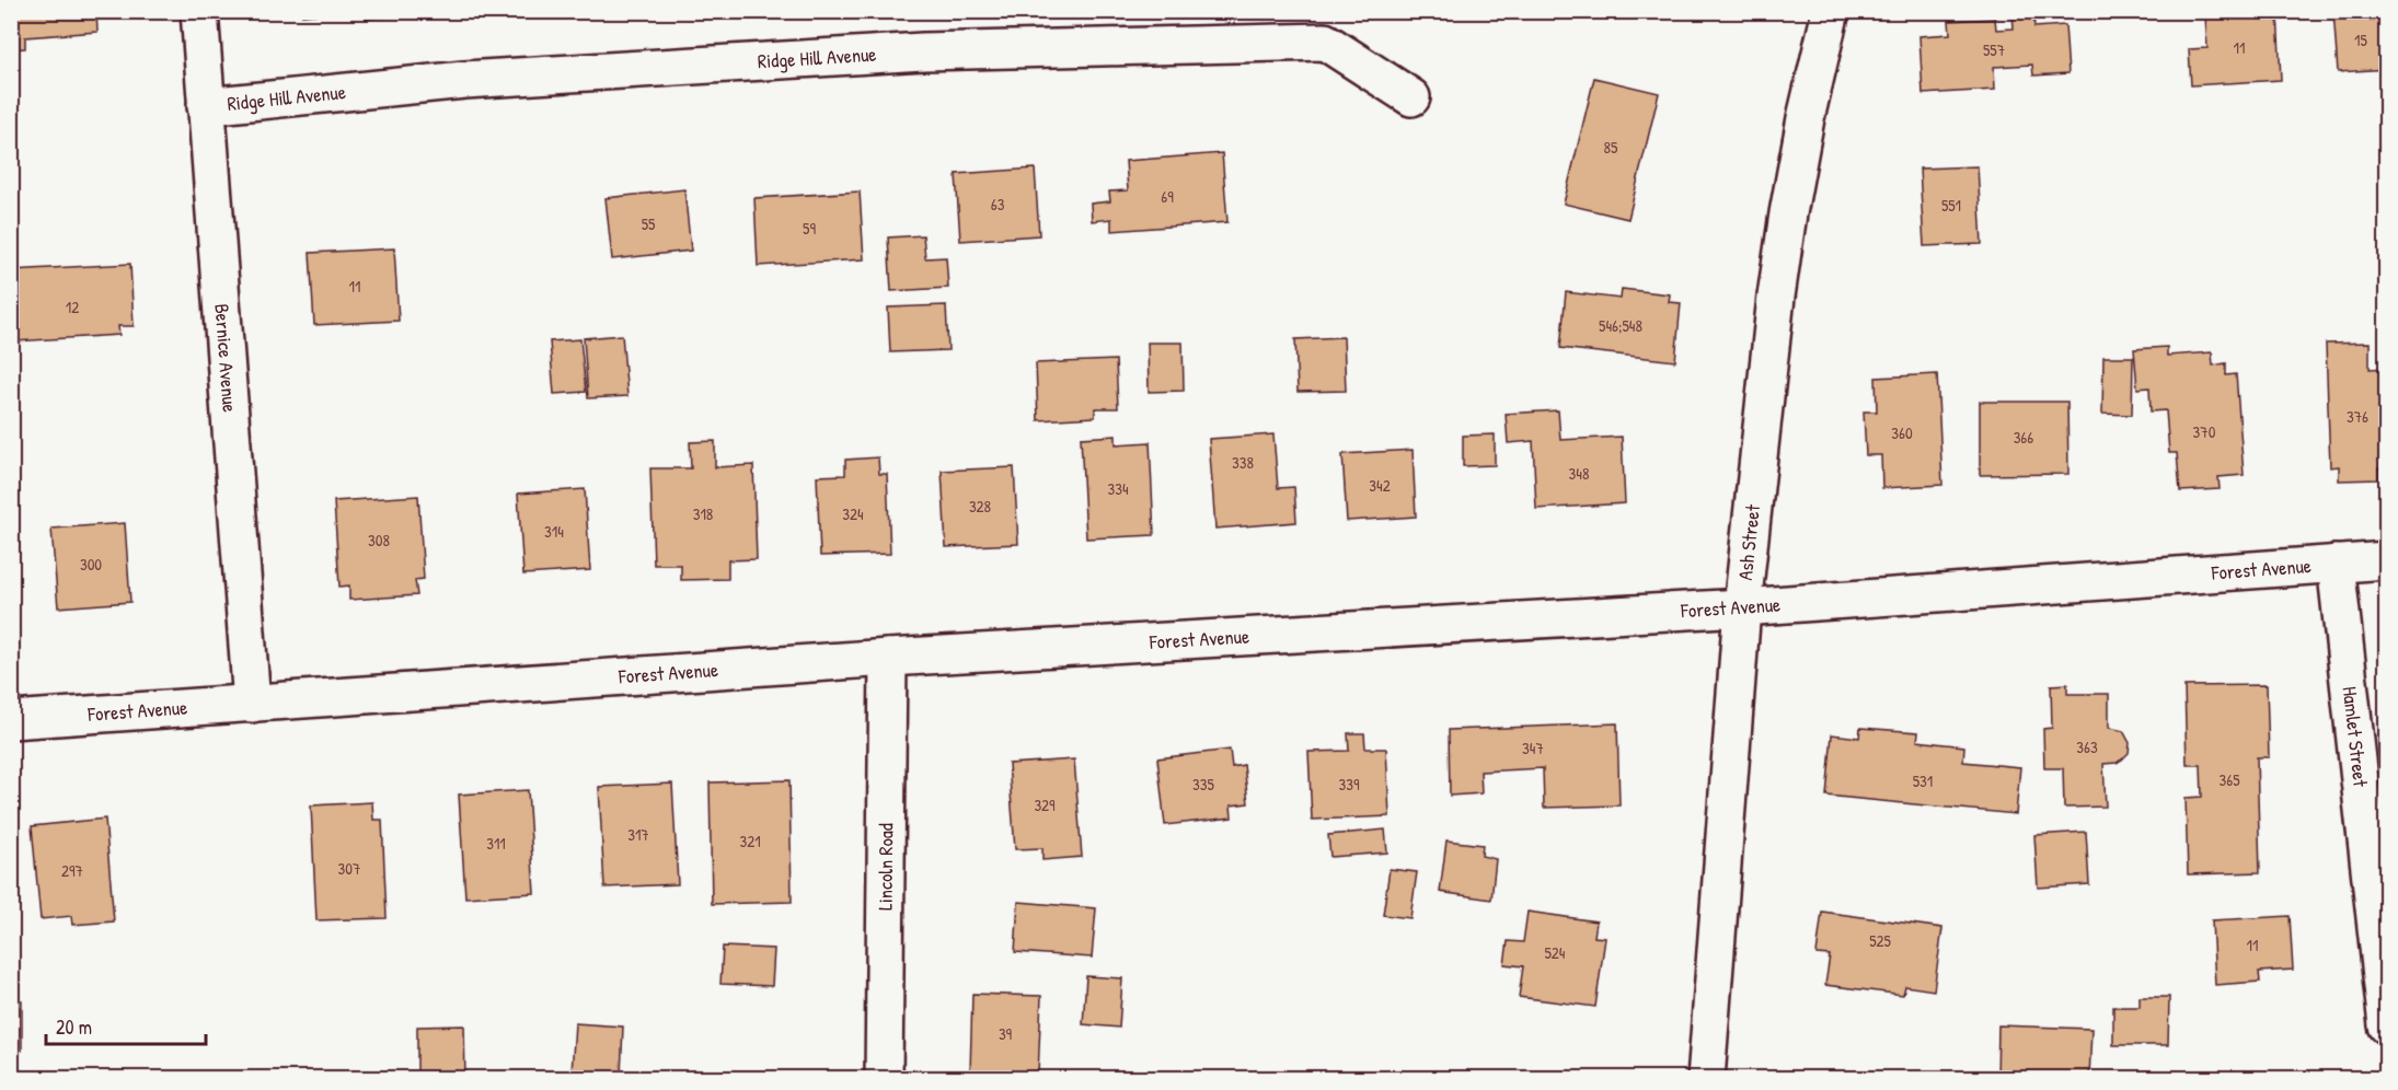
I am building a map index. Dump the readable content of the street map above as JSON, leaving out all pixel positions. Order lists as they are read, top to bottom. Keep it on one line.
{"streets":{"street":["Ridge Hill Avenue","Bernice Avenue","Ash Street","Forest Avenue","Hamlet Street","Lincoln Road"]},"crossings":[["Ridge Hill Avenue","Bernice Avenue"],["Bernice Avenue","Forest Avenue"],["Ash Street","Forest Avenue"],["Forest Avenue","Hamlet Street"],["Forest Avenue","Lincoln Road"]],"house_numbers":["15","11","557","85","69","63","551","55","59","11","12","546;548","376","370","360","366","338","348","342","334","328","318","324","314","308","300","363","347","365","531","335","339","329","317","321","311","307","297","525","11","524","39"],"scale_bar":"20 m"}
